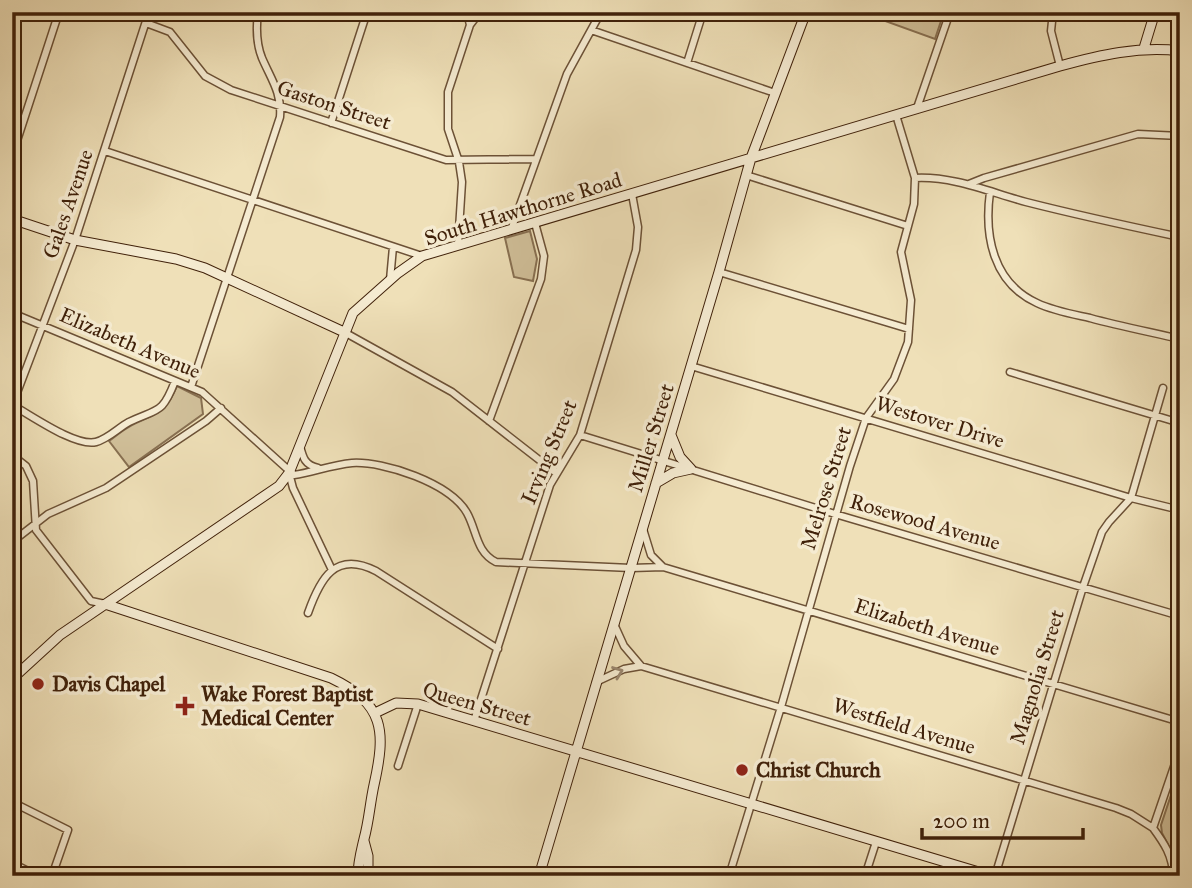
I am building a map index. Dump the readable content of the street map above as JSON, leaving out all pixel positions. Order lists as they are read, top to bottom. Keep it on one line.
{"streets":{"main road":["South Hawthorne Road","Miller Street","Queen Street"],"street":["Gaston Street","Gales Avenue","Elizabeth Avenue","Westover Drive","Irving Street","Melrose Street","Rosewood Avenue","Magnolia Street","Westfield Avenue"]},"crossings":[["Gaston Street","Gales Avenue"],["Gales Avenue","Elizabeth Avenue"],["South Hawthorne Road","Elizabeth Avenue"],["South Hawthorne Road","Miller Street"],["South Hawthorne Road","Irving Street"],["South Hawthorne Road","Melrose Street"],["Elizabeth Avenue","Miller Street"],["Elizabeth Avenue","Irving Street"],["Elizabeth Avenue","Melrose Street"],["Elizabeth Avenue","Magnolia Street"],["Westover Drive","Miller Street"],["Westover Drive","Melrose Street"],["Westover Drive","Magnolia Street"],["Miller Street","Rosewood Avenue"],["Miller Street","Queen Street"],["Irving Street","Rosewood Avenue"],["Irving Street","Queen Street"],["Melrose Street","Rosewood Avenue"],["Melrose Street","Queen Street"],["Melrose Street","Westfield Avenue"],["Rosewood Avenue","Magnolia Street"],["Magnolia Street","Queen Street"],["Magnolia Street","Westfield Avenue"]],"places":{"other":["Davis Chapel","Christ Church"],"health":["Wake Forest Baptist Medical Center"]},"scale_bar":"200 m"}
